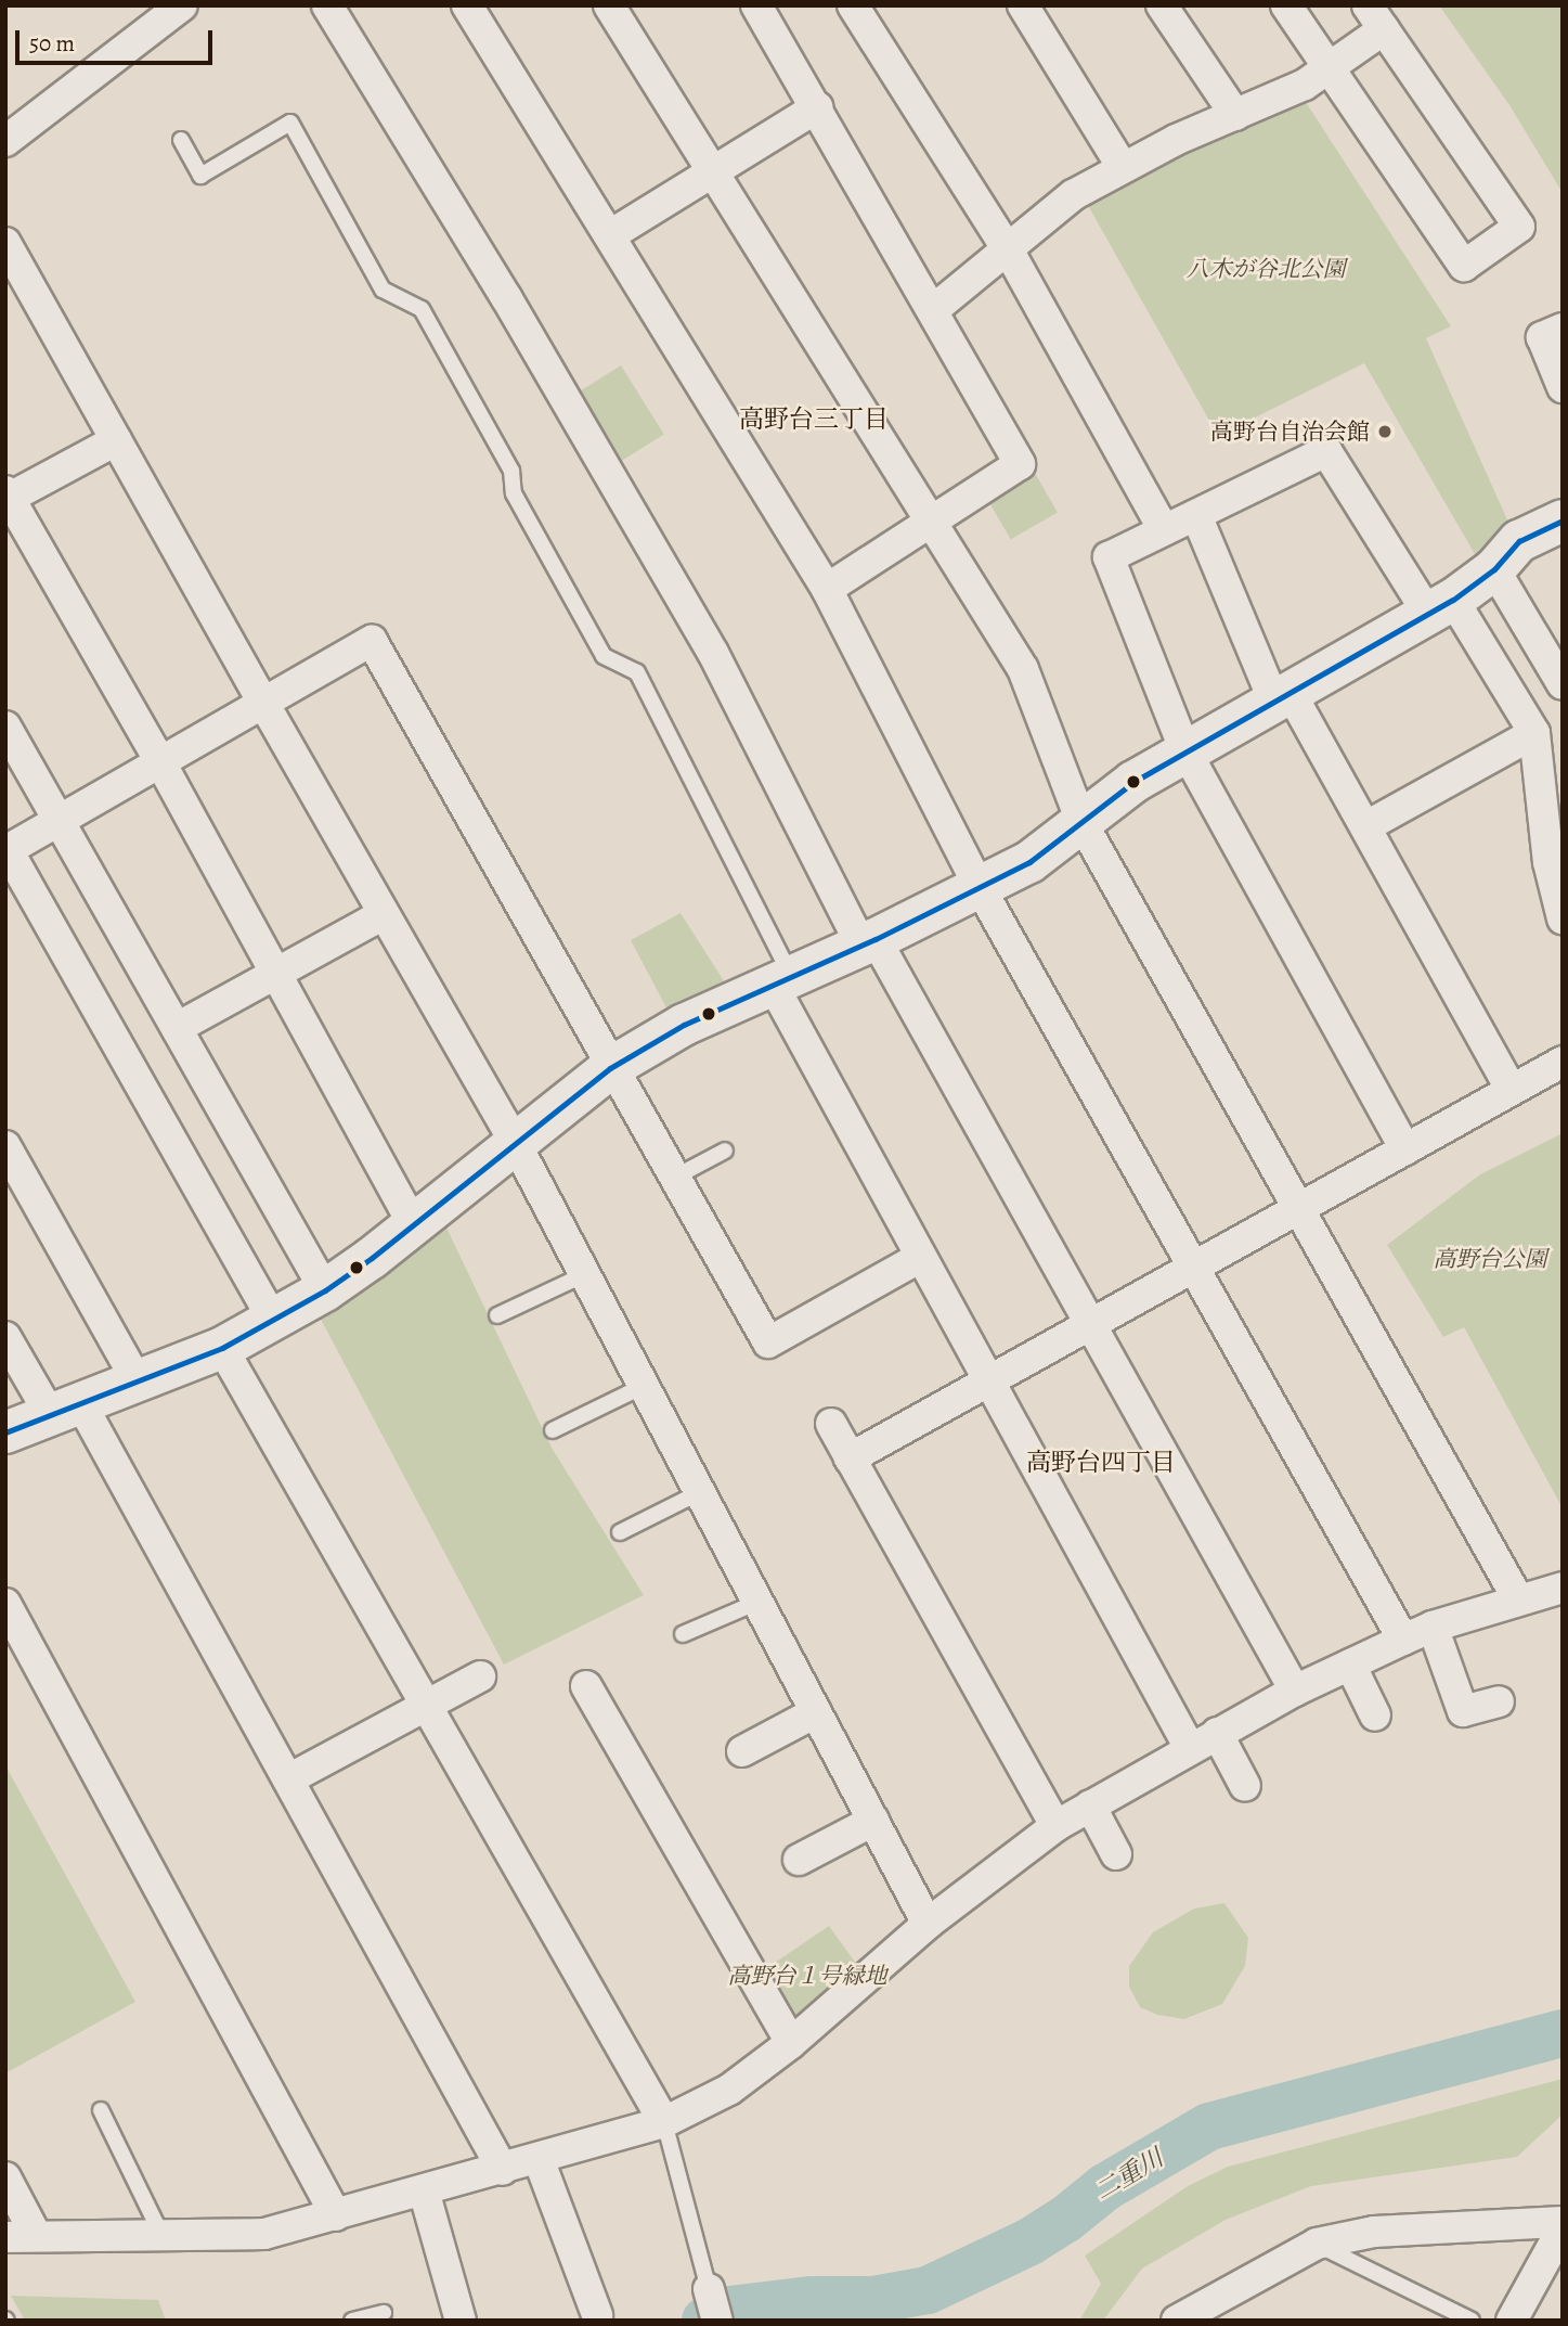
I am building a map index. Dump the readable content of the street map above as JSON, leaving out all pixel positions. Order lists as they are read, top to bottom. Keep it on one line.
{"districts":["高野台三丁目","高野台四丁目"],"water":["二重川"],"parks":["八木が谷北公園","高野台公園","高野台１号緑地"],"places":["高野台自治会館"],"scale_bar":"50 m"}
